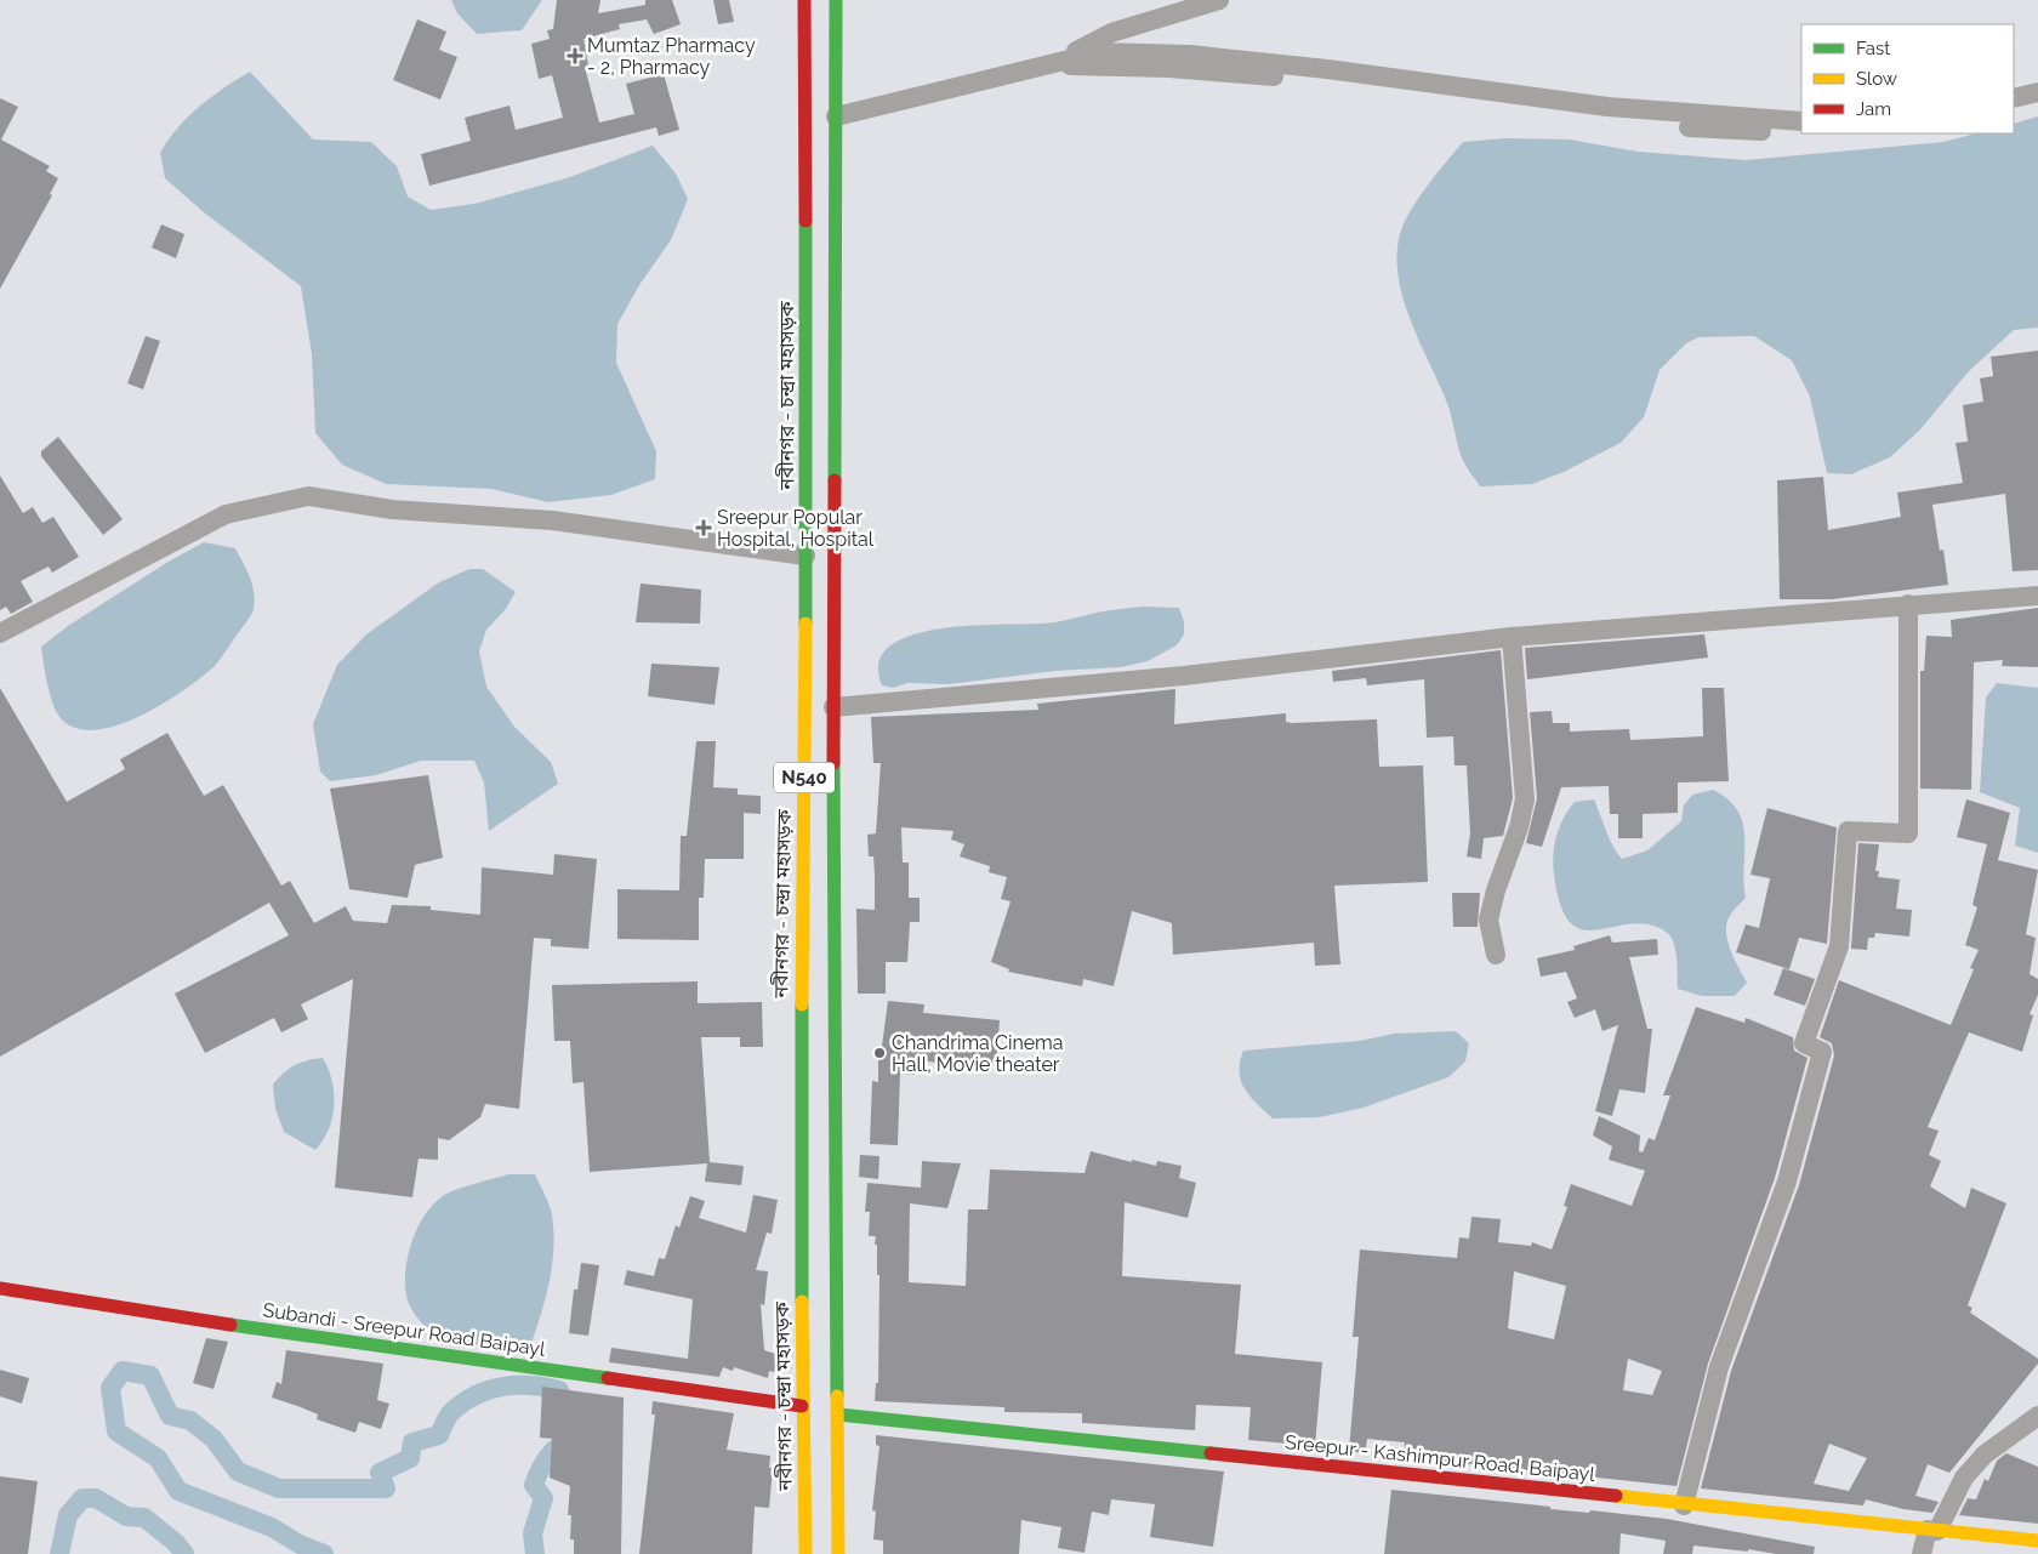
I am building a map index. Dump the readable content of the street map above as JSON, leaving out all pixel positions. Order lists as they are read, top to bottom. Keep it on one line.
{"streets":{"main road":["নবীনগর - চন্দ্রা মহাসড়ক","N540","Subandi - Sreepur Road Baipayl","Sreepur - Kashimpur Road, Baipayl"]},"crossings":[["নবীনগর - চন্দ্রা মহাসড়ক","Subandi - Sreepur Road Baipayl"],["N540","Sreepur - Kashimpur Road, Baipayl"]],"places":{"health":["Mumtaz Pharmacy - 2, Pharmacy","Sreepur Popular Hospital, Hospital"],"other":["Chandrima Cinema Hall, Movie theater"]},"legend":["Fast","Slow","Jam"]}
